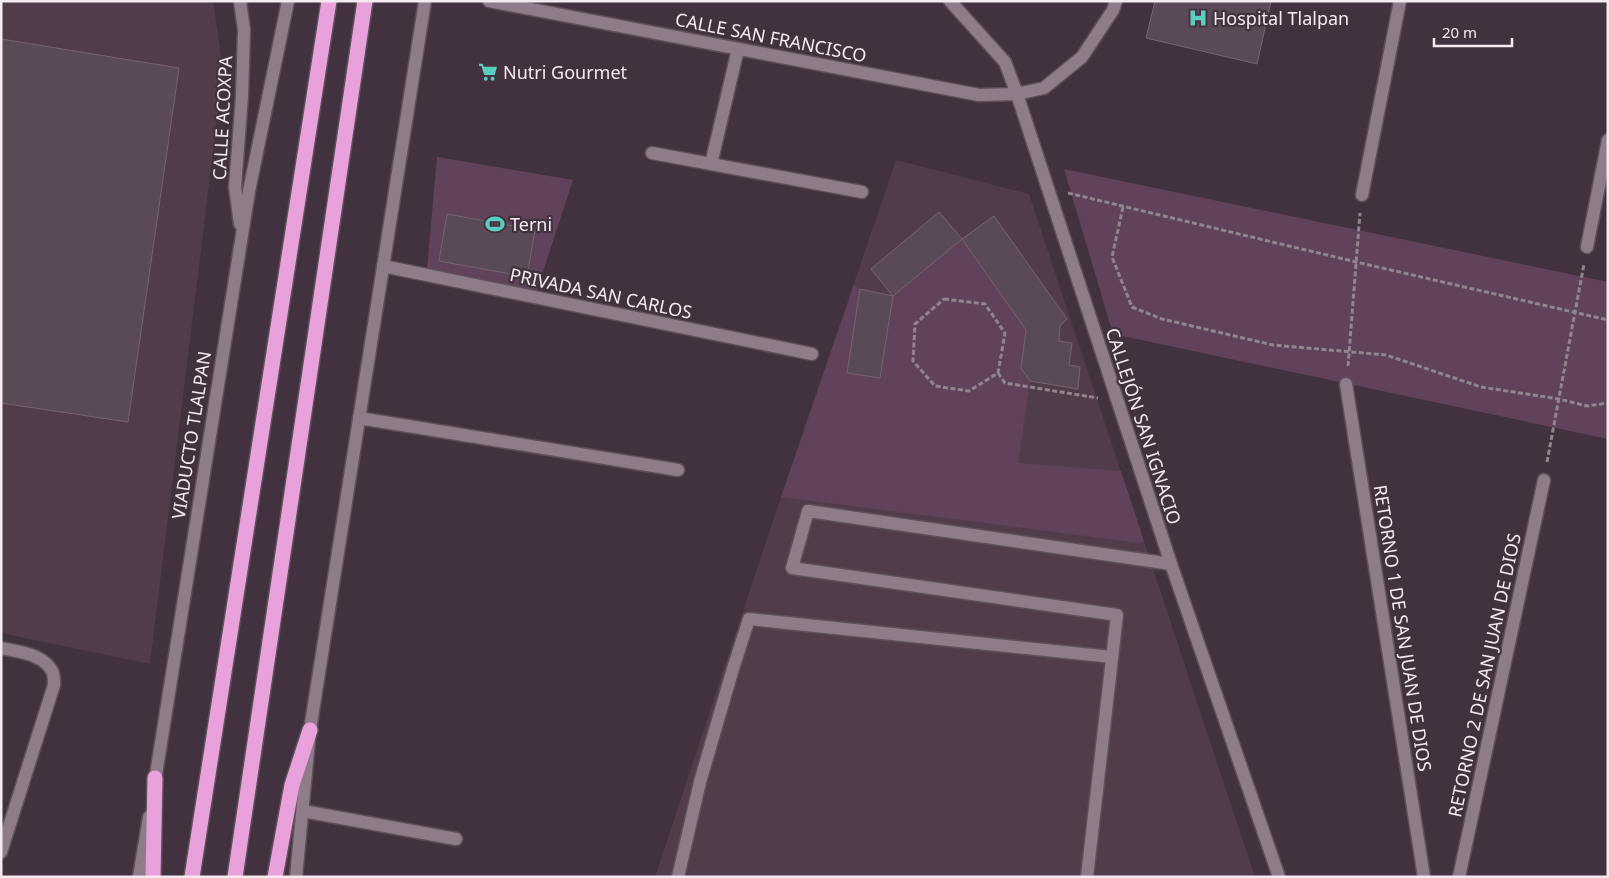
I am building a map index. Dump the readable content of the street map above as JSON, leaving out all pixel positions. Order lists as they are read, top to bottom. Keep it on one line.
{"streets":{"street":["CALLE SAN FRANCISCO","CALLE ACOXPA","PRIVADA SAN CARLOS","CALLEJÓN SAN IGNACIO","VIADUCTO TLALPAN","RETORNO 1 DE SAN JUAN DE DIOS","RETORNO 2 DE SAN JUAN DE DIOS"]},"crossings":[["CALLE SAN FRANCISCO","CALLEJÓN SAN IGNACIO"],["CALLE ACOXPA","VIADUCTO TLALPAN"]],"places":{"hospital":["Hospital Tlalpan"],"supermarket":["Nutri Gourmet"],"sports":["Terni"]},"scale_bar":"20 m"}
